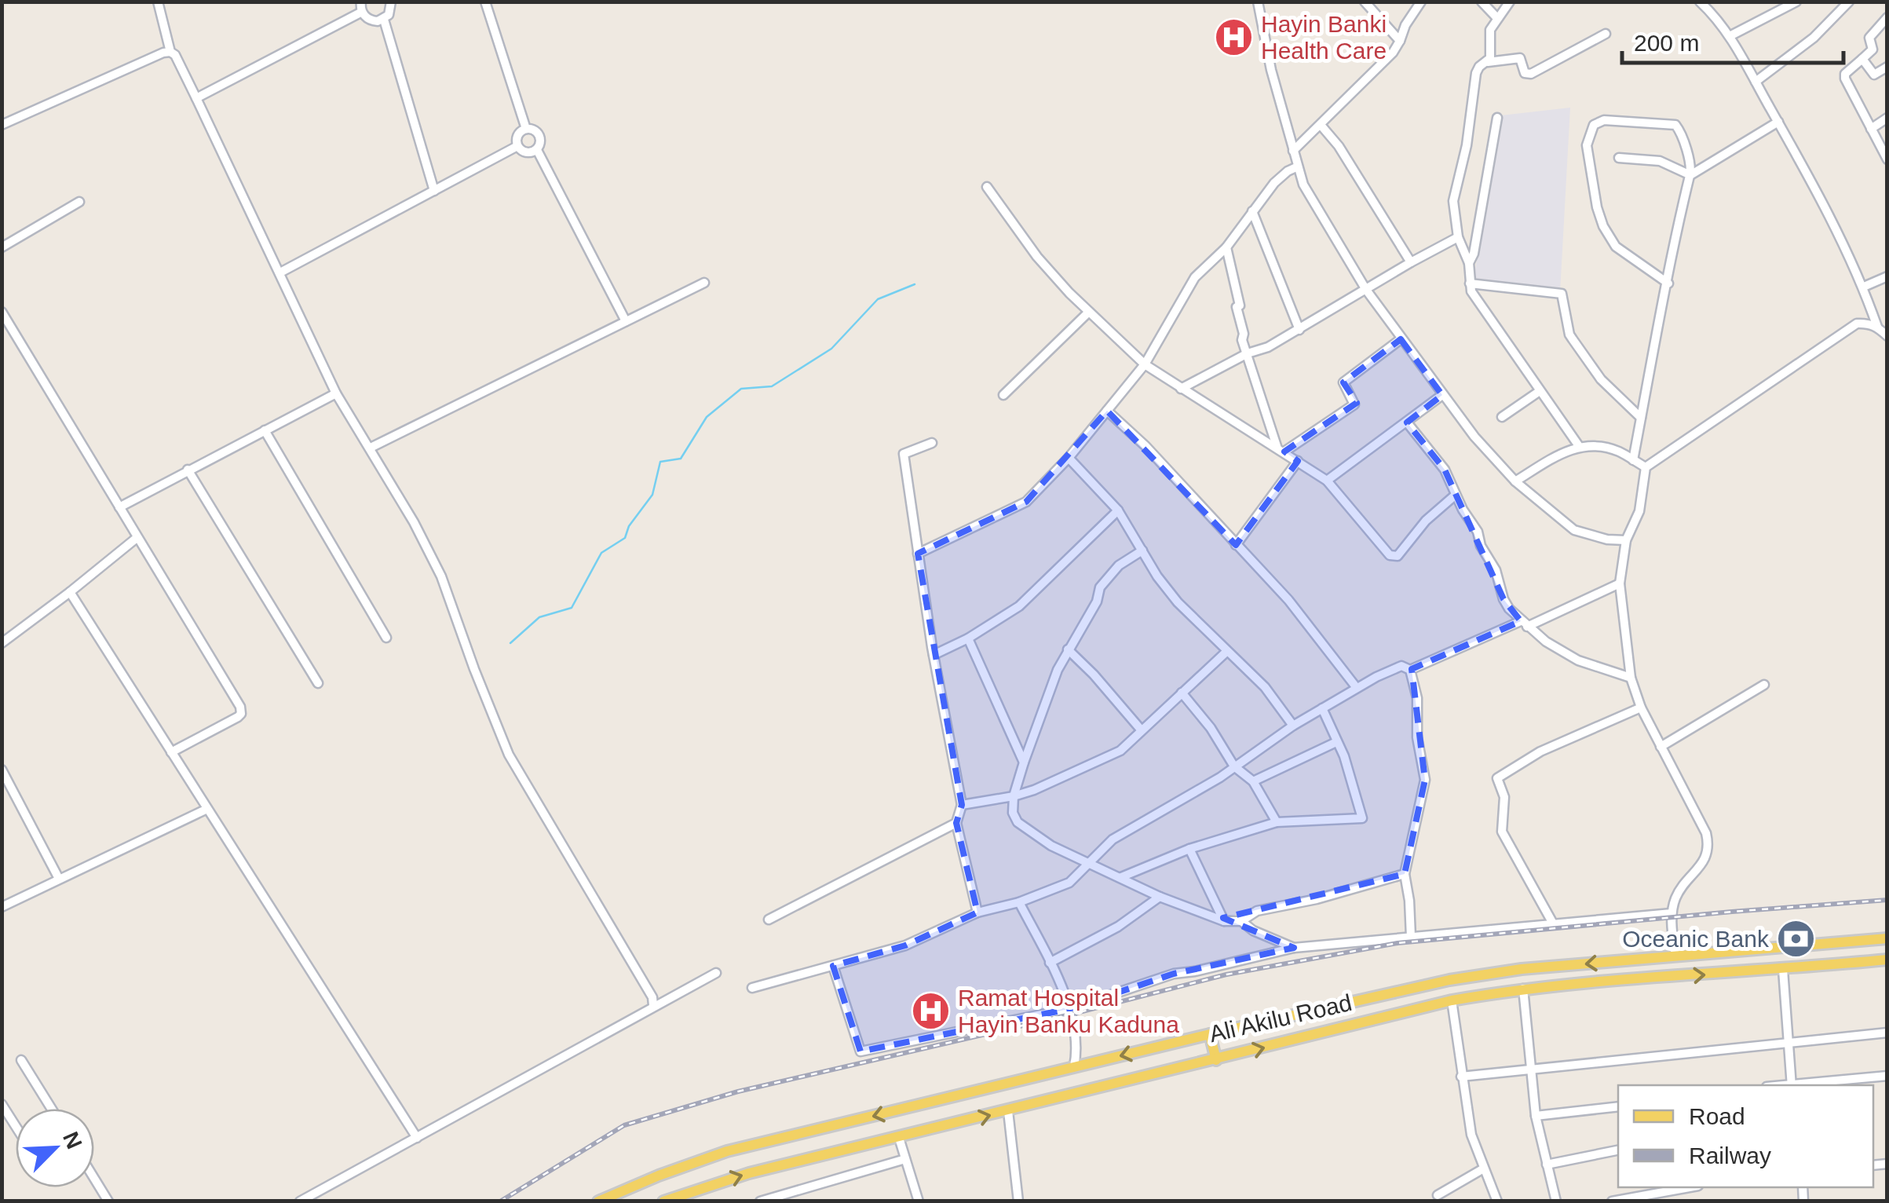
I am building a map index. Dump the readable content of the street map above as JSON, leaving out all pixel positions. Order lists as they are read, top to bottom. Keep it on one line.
{"streets":{"main road":["Ali Akilu Road"]},"places":{"hospital":["Hayin Banki Health Care","Ramat Hospital Hayin Banku Kaduna"],"bank":["Oceanic Bank"]},"legend":["Road","Railway"],"scale_bar":"200 m","north":"top right"}
